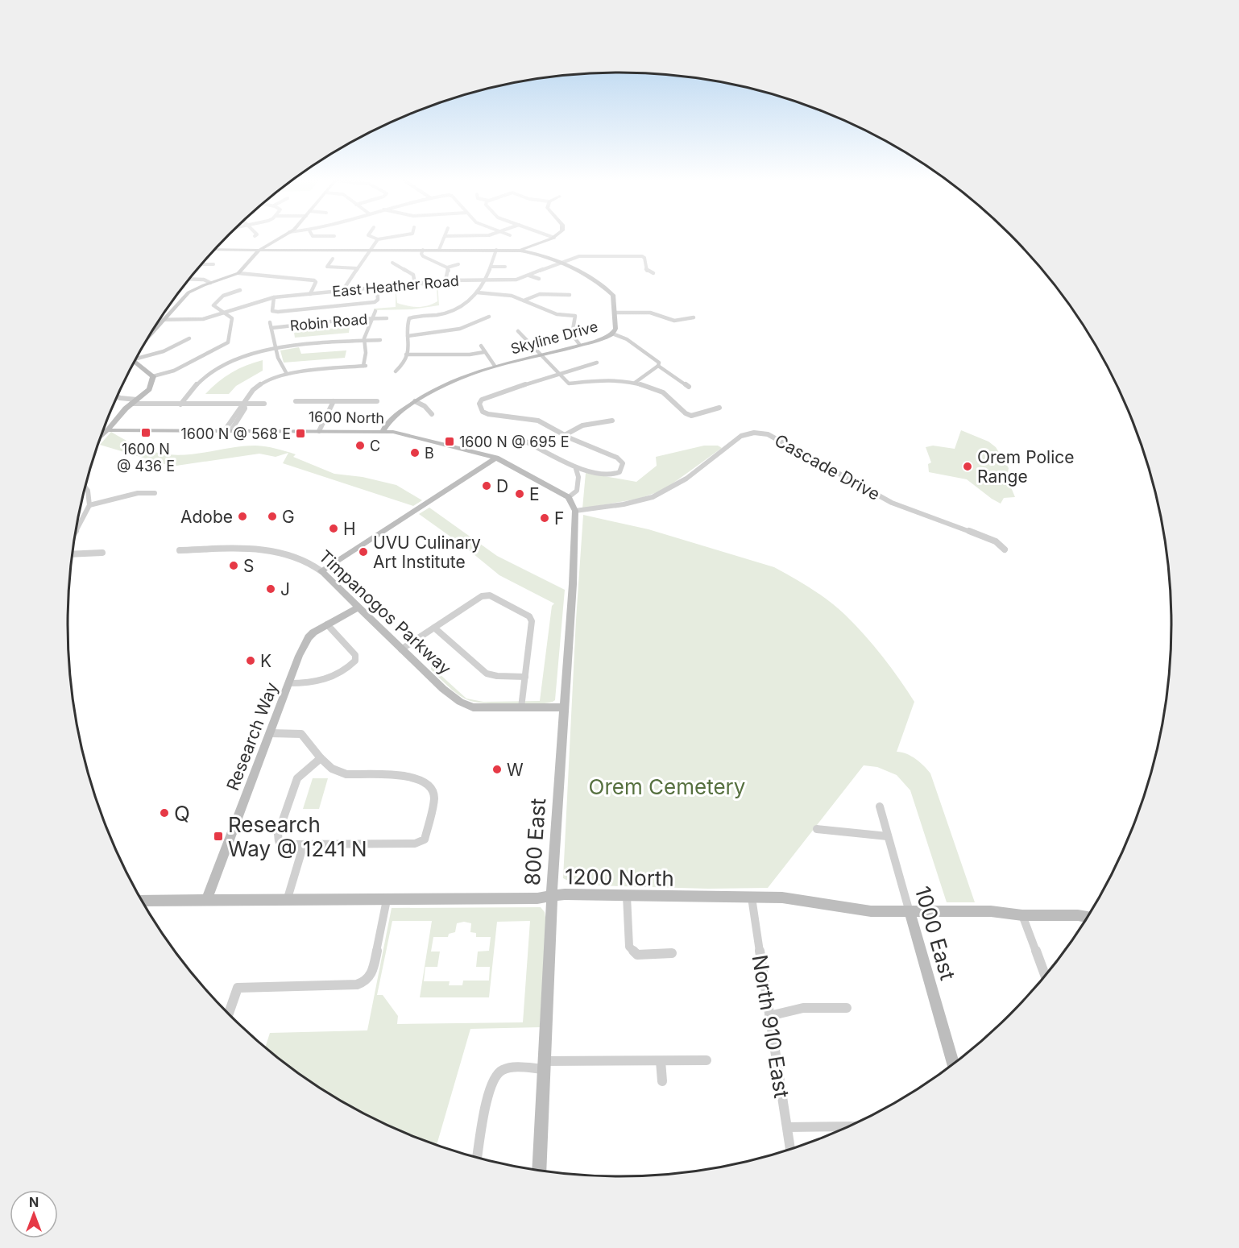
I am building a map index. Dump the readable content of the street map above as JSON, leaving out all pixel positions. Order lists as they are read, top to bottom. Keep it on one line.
{"streets":{"street":["East Heather Road","Robin Road","Skyline Drive","1600 North","Cascade Drive","Timpanogos Parkway","Research Way","800 East","1200 North","1000 East","North 910 East"]},"crossings":[["East Heather Road","Skyline Drive"],["Skyline Drive","1600 North"],["Cascade Drive","800 East"],["Timpanogos Parkway","Research Way"],["Timpanogos Parkway","800 East"],["Research Way","1200 North"],["800 East","1200 North"],["1200 North","1000 East"],["1200 North","North 910 East"]],"parks":["Orem Cemetery"],"places":{"transit":["1600 N @ 436 E","1600 N @ 568 E","1600 N @ 695 E","Research Way @ 1241 N"],"other":["C","B","Orem Police Range","D","E","Adobe","G","F","H","UVU Culinary Art Institute","S","J","K","W","Q"]},"north":"top"}
